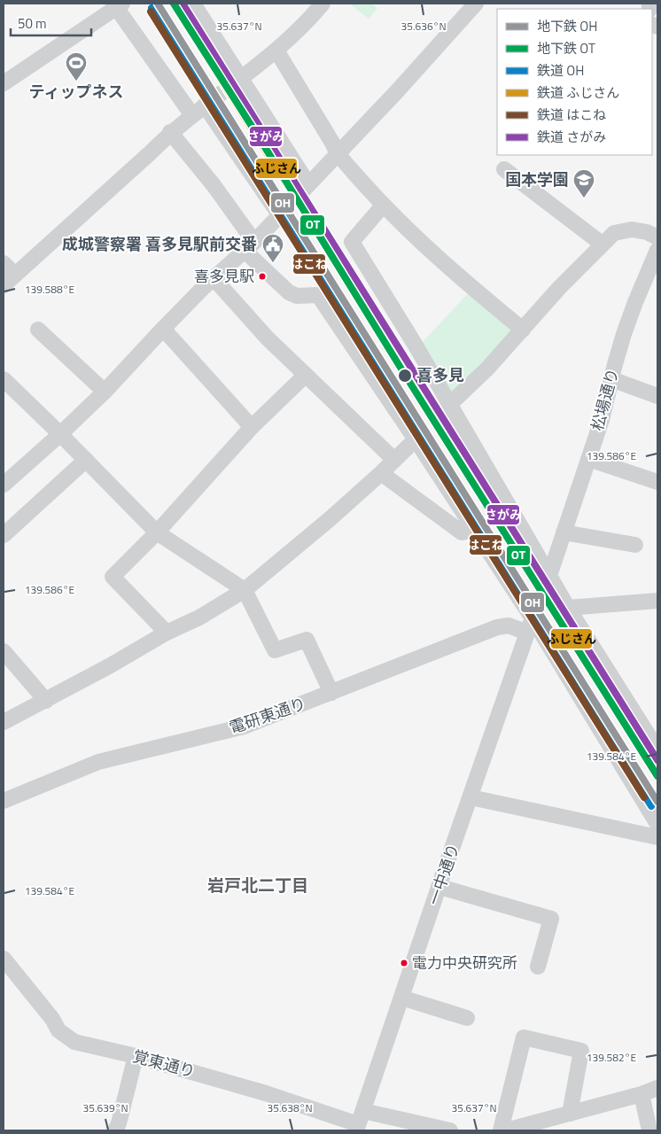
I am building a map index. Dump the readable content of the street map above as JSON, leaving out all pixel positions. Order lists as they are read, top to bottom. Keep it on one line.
{"streets":{"street":["松場通り","電研東通り","一中通り","覚東通り"]},"crossings":[["電研東通り","一中通り"],["一中通り","覚東通り"]],"districts":["岩戸北二丁目"],"places":{"sports":["ティップネス"],"school or university":["国本学園"],"public building":["成城警察署 喜多見駅前交番"],"other":["喜多見駅","喜多見","電力中央研究所"]},"lines":["metro line OH","metro line OT","rail line ふじさん","rail line さがみ","rail line OH","rail line はこね"],"legend":["地下鉄 OH","地下鉄 OT","鉄道 OH","鉄道 ふじさん","鉄道 はこね","鉄道 さがみ"],"scale_bar":"50 m","coordinates":["35.637°N","35.636°N","139.588°E","139.586°E","139.584°E","139.582°E","35.639°N","35.638°N"]}
